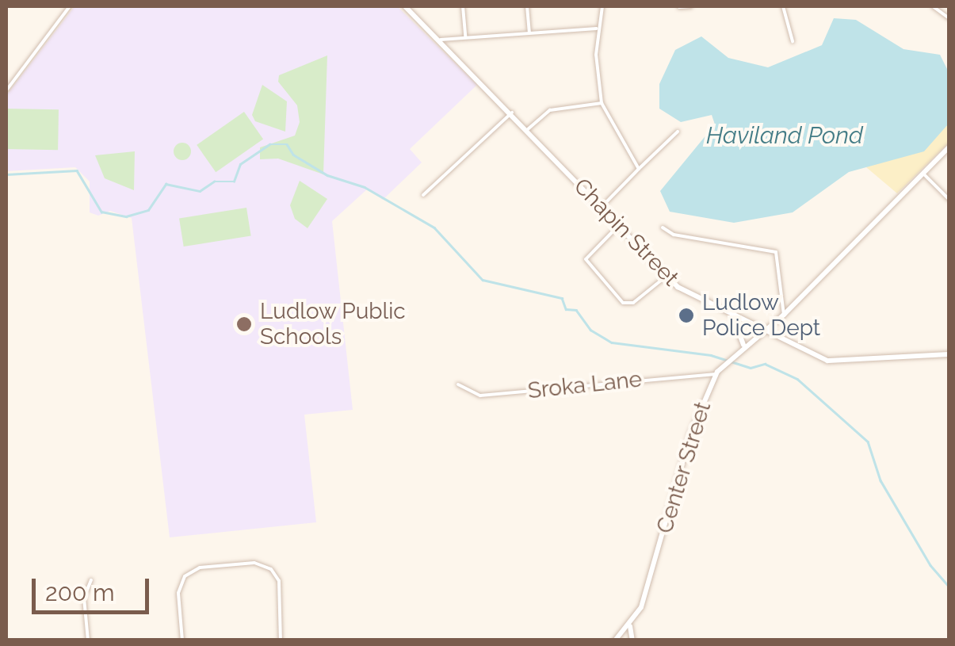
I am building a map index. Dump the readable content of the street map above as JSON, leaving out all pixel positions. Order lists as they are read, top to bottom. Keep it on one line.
{"streets":{"main road":["Chapin Street","Center Street"],"street":["Sroka Lane"]},"crossings":[["Chapin Street","Center Street"],["Sroka Lane","Center Street"]],"water":["Haviland Pond"],"places":["Ludlow Police Dept","Ludlow Public Schools"],"scale_bar":"200 m"}
